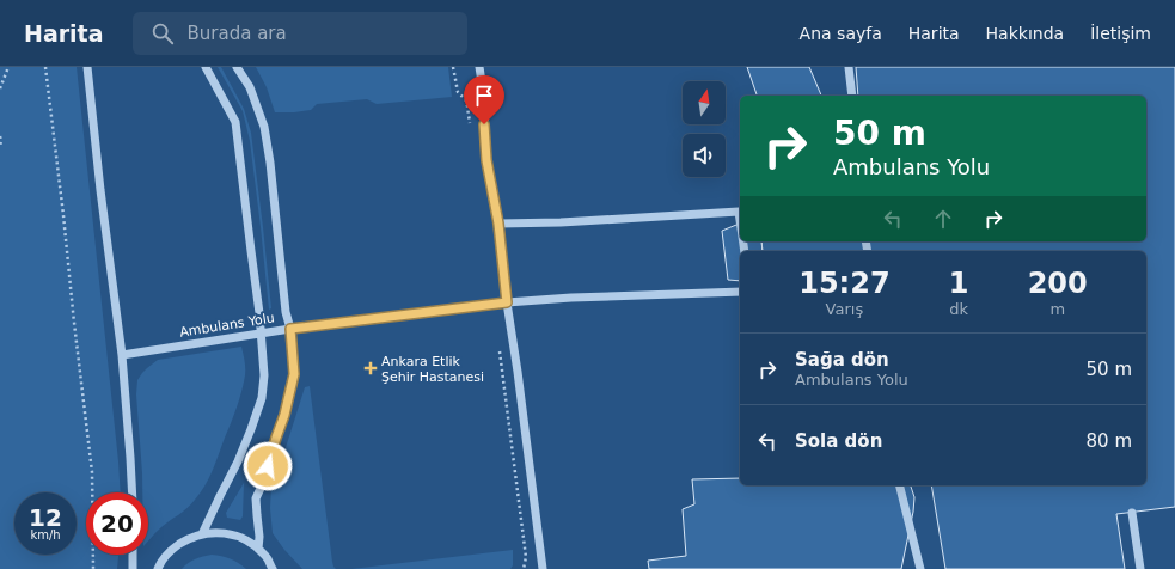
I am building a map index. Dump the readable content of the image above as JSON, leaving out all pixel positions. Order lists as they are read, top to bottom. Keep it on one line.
{"streets":{"lane":["Ambulans Yolu"]},"places":{"health":["Ankara Etlik Şehir Hastanesi"]},"north":"top","page":{"header":"Harita","search":"Burada ara","nav":["Ana sayfa","Harita","Hakkında","İletişim"],"turn":["50 m","Ambulans Yolu"],"eta":["15:27","Varış","1","dk","200","m"],"list":[{"name":"Sağa dön","note":"Ambulans Yolu","value":"50 m"},{"name":"Sola dön","value":"80 m"}],"speed":"12 km/h","limit":"20"}}
